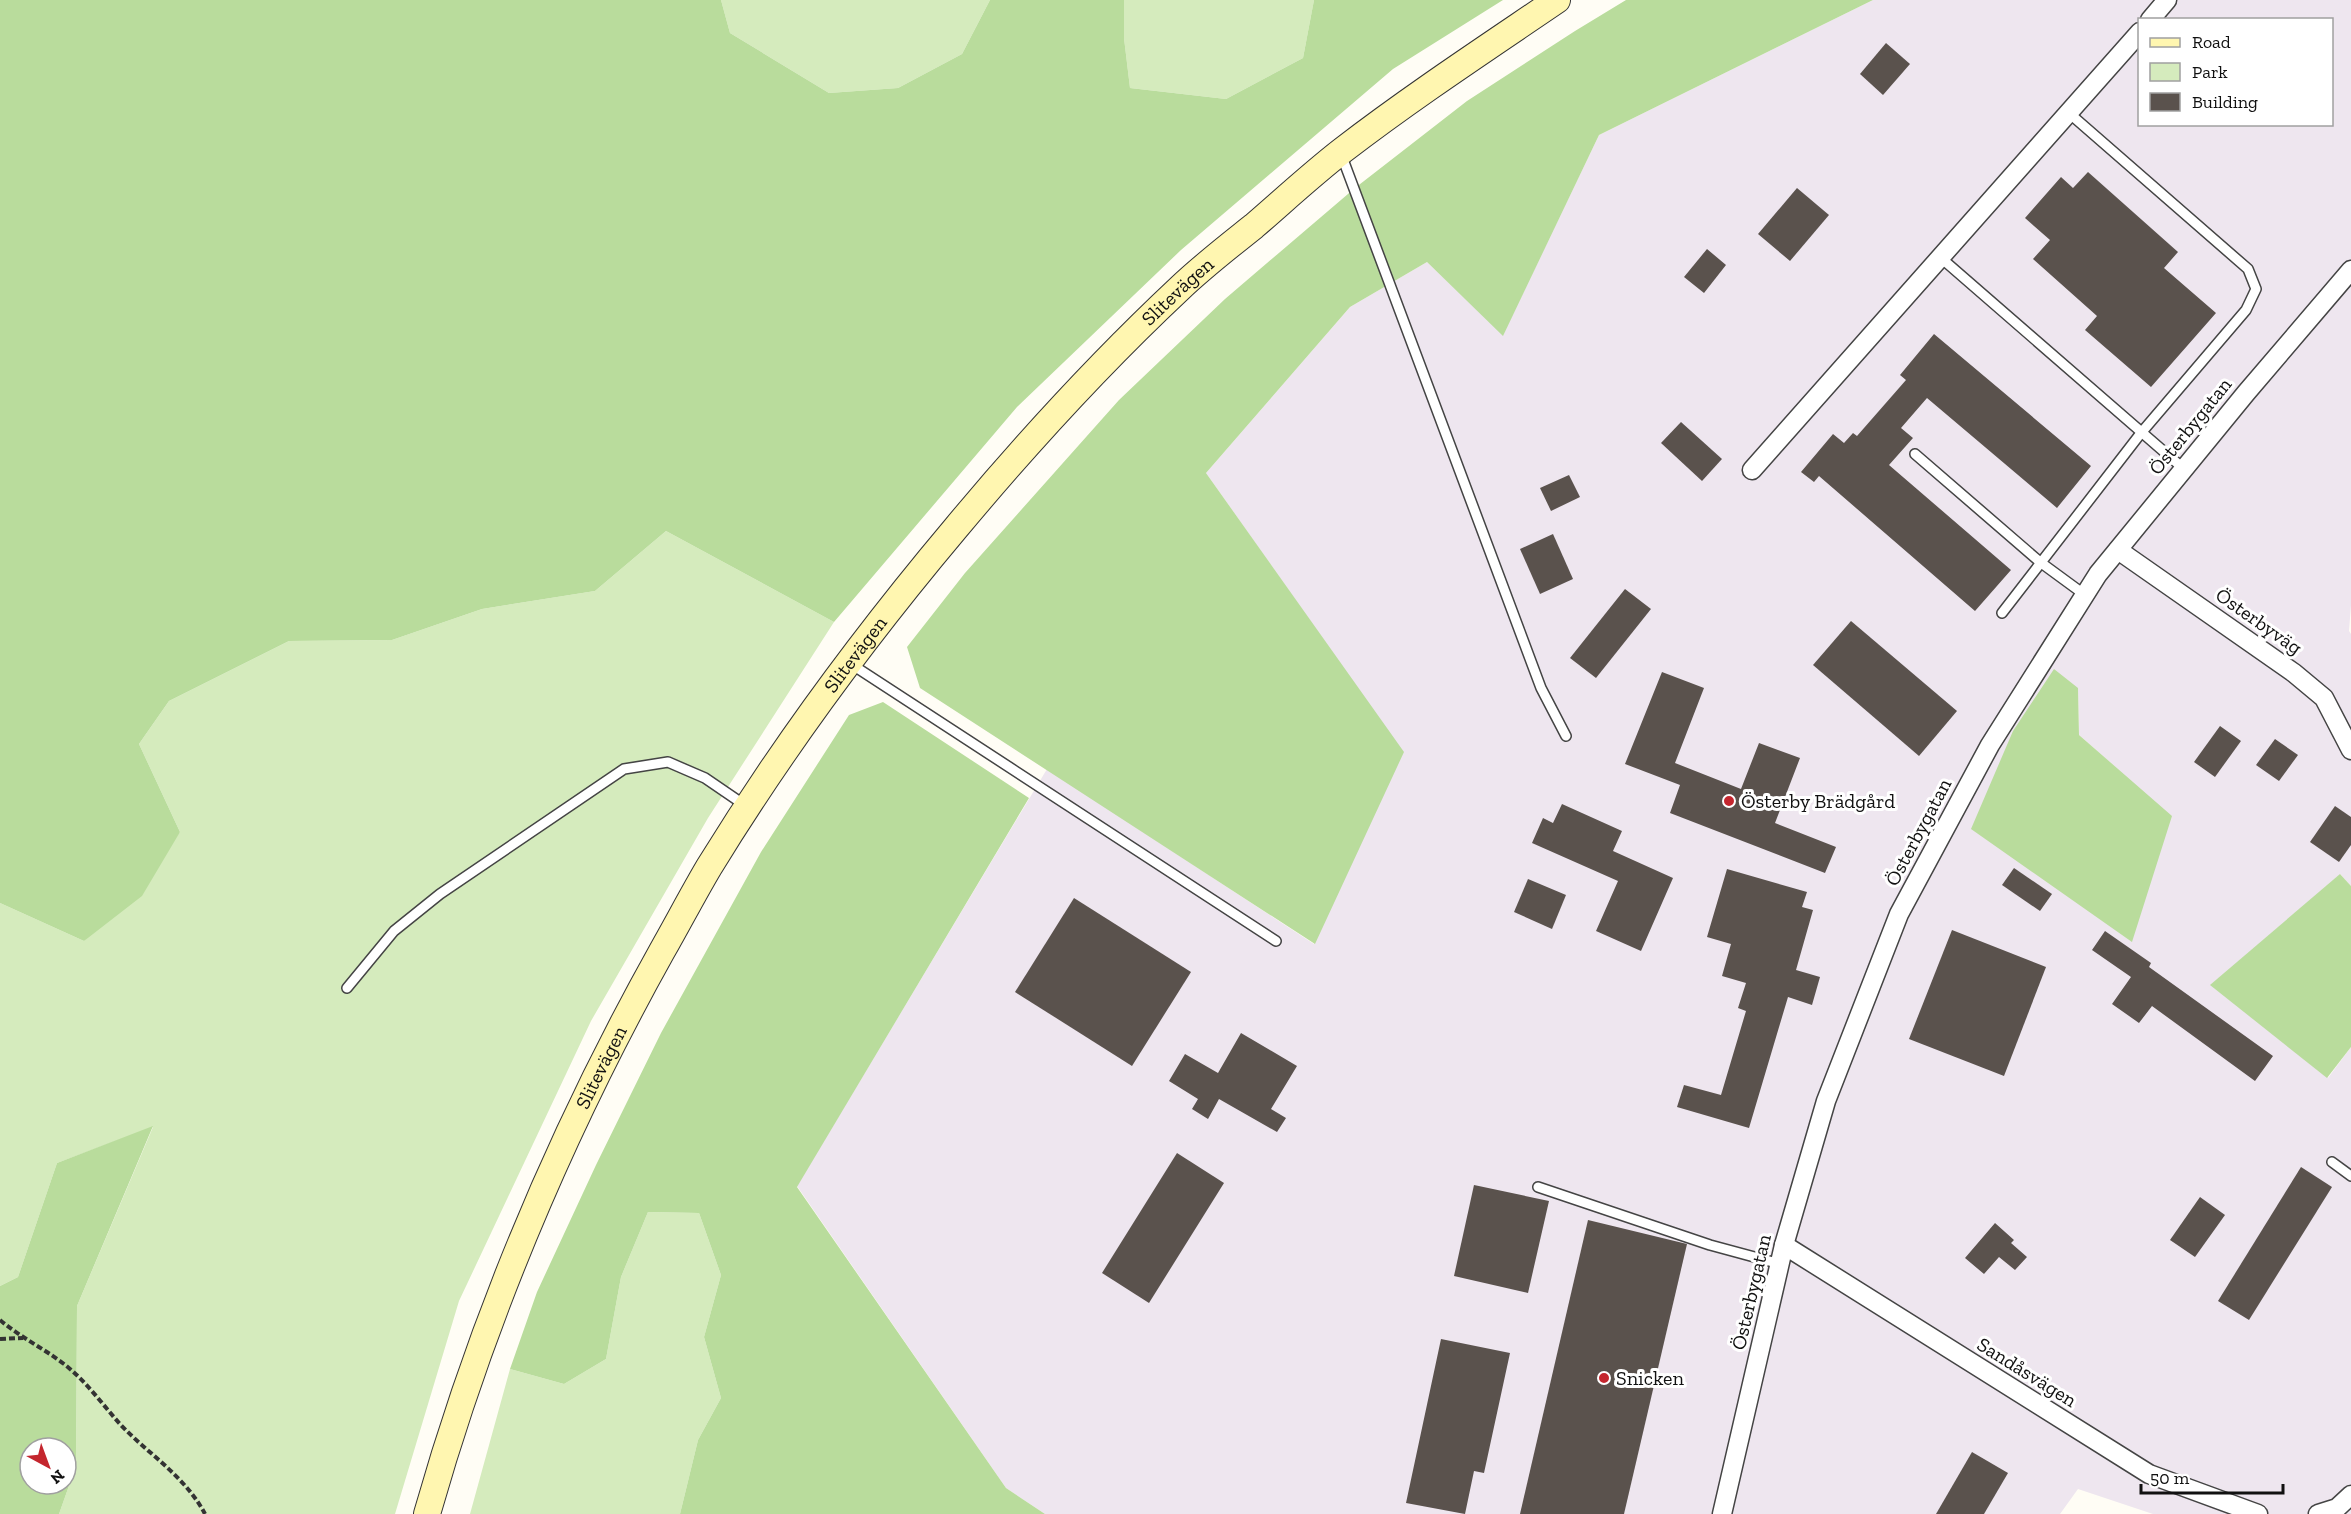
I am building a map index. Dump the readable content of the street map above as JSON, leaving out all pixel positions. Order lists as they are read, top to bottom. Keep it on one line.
{"streets":{"main road":["Slitevägen"],"street":["Österbygatan","Österbyväg","Sandåsvägen"]},"crossings":[["Österbygatan","Österbyväg"],["Österbygatan","Sandåsvägen"]],"places":["Österby Brädgård","Snicken"],"legend":["Road","Park","Building"],"scale_bar":"50 m","north":"bottom right"}
